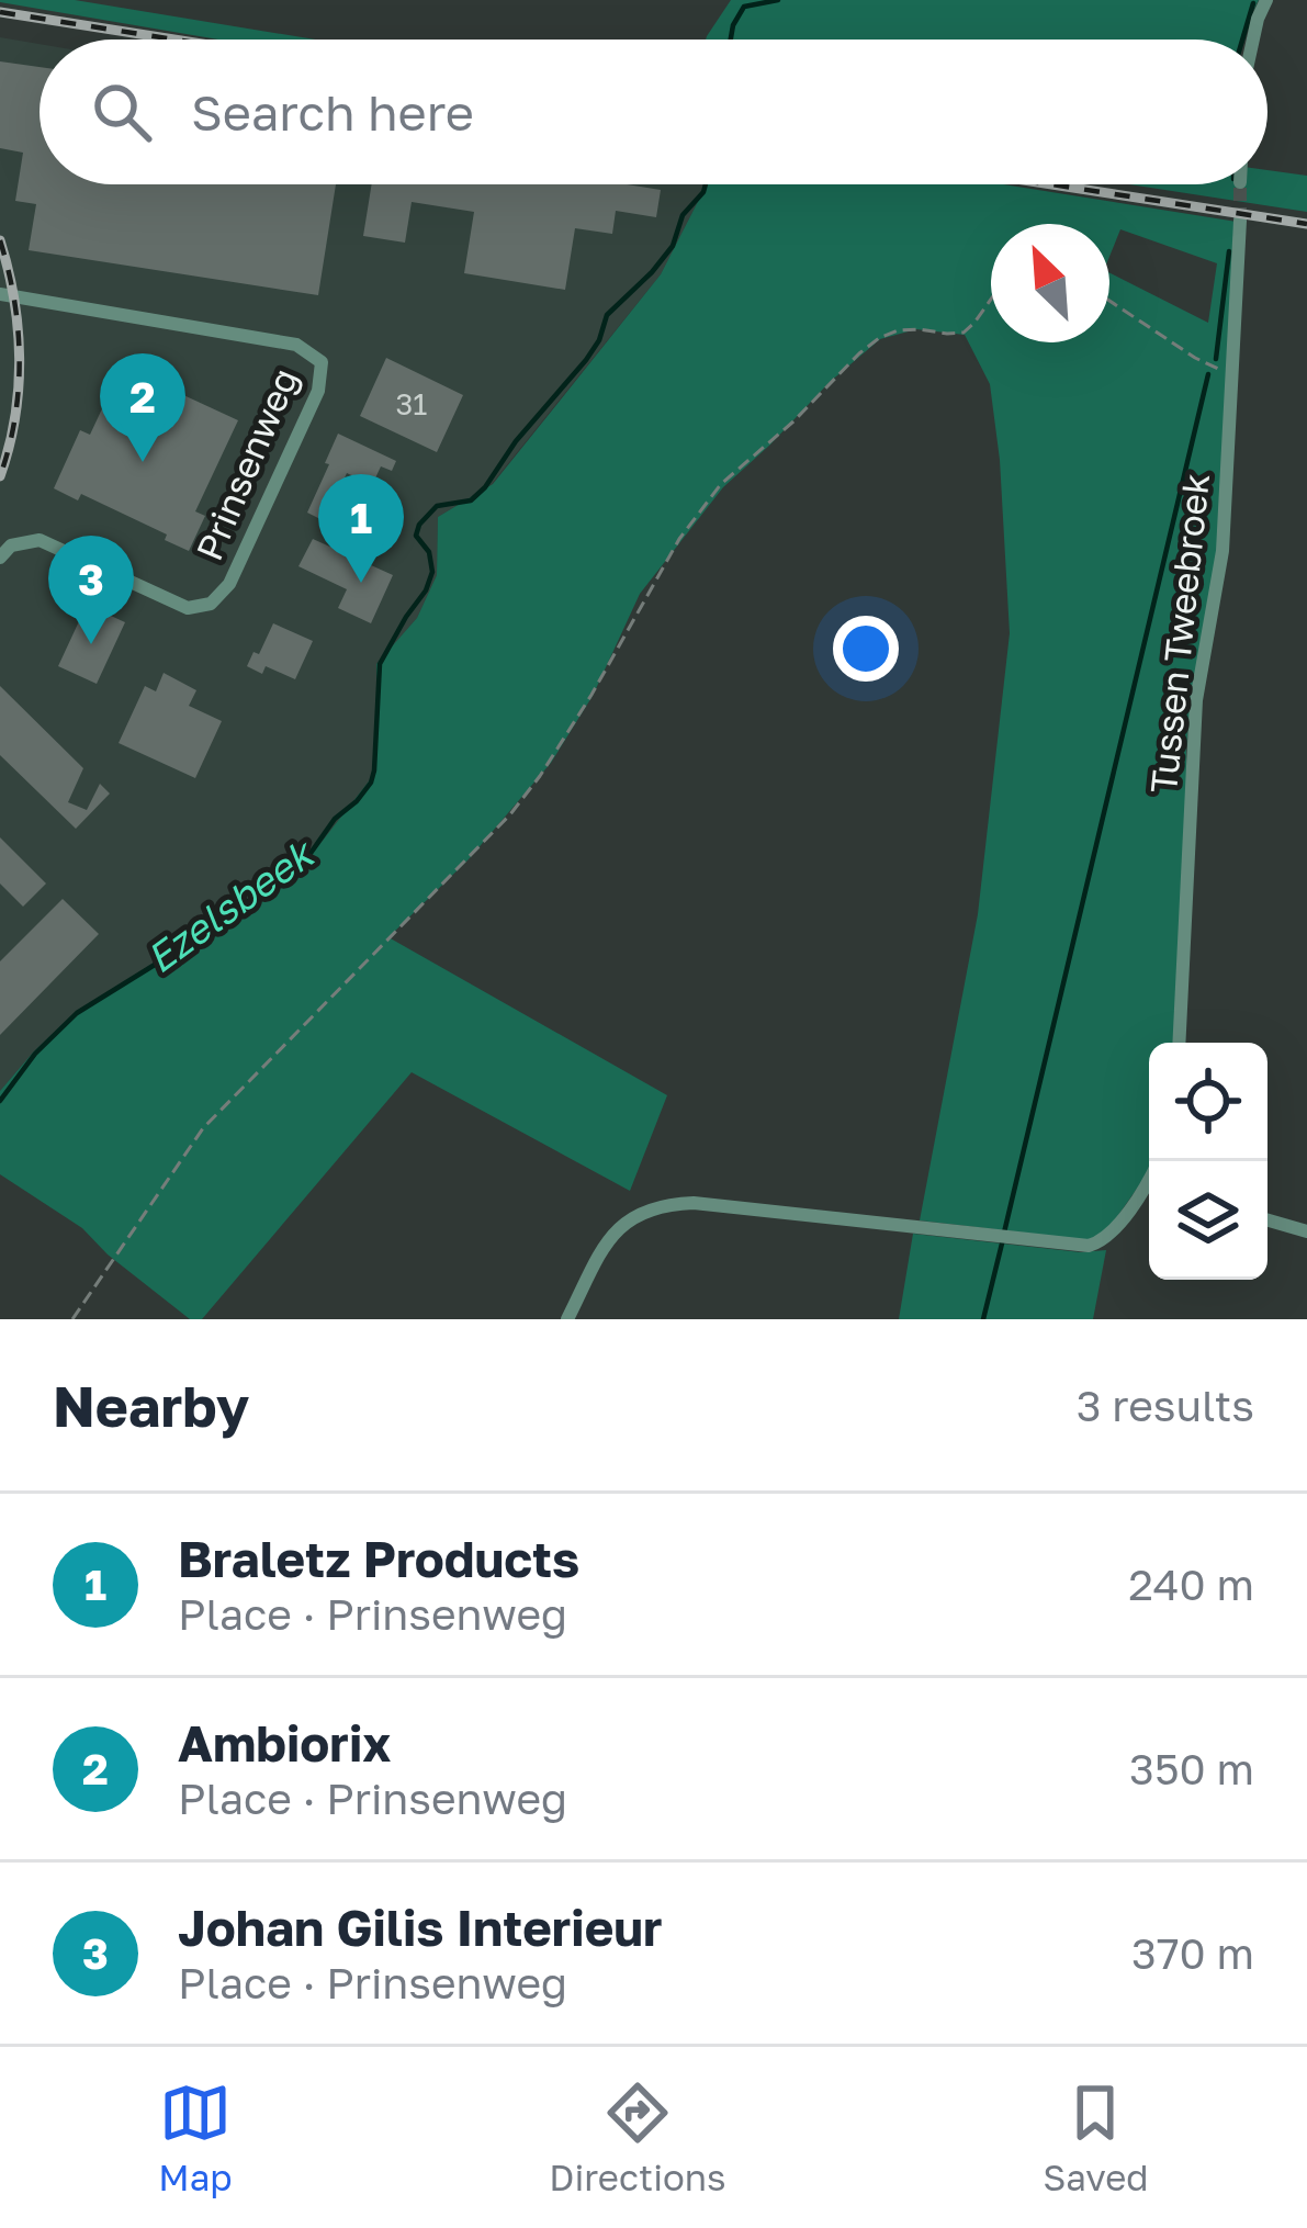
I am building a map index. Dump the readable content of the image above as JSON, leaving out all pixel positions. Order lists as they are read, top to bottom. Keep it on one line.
{"streets":{"street":["Prinsenweg","Tussen Tweebroek"]},"water":["Ezelsbeek"],"house_numbers":["31"],"north":"top left","page":{"search":"Search here","pins":["2","1","3"],"heading":["Nearby","3 results"],"list":[{"mark":"1","name":"Braletz Products","note":"Place · Prinsenweg","value":"240 m"},{"mark":"2","name":"Ambiorix","note":"Place · Prinsenweg","value":"350 m"},{"mark":"3","name":"Johan Gilis Interieur","note":"Place · Prinsenweg","value":"370 m"}],"nav":["Map","Directions","Saved"]}}
